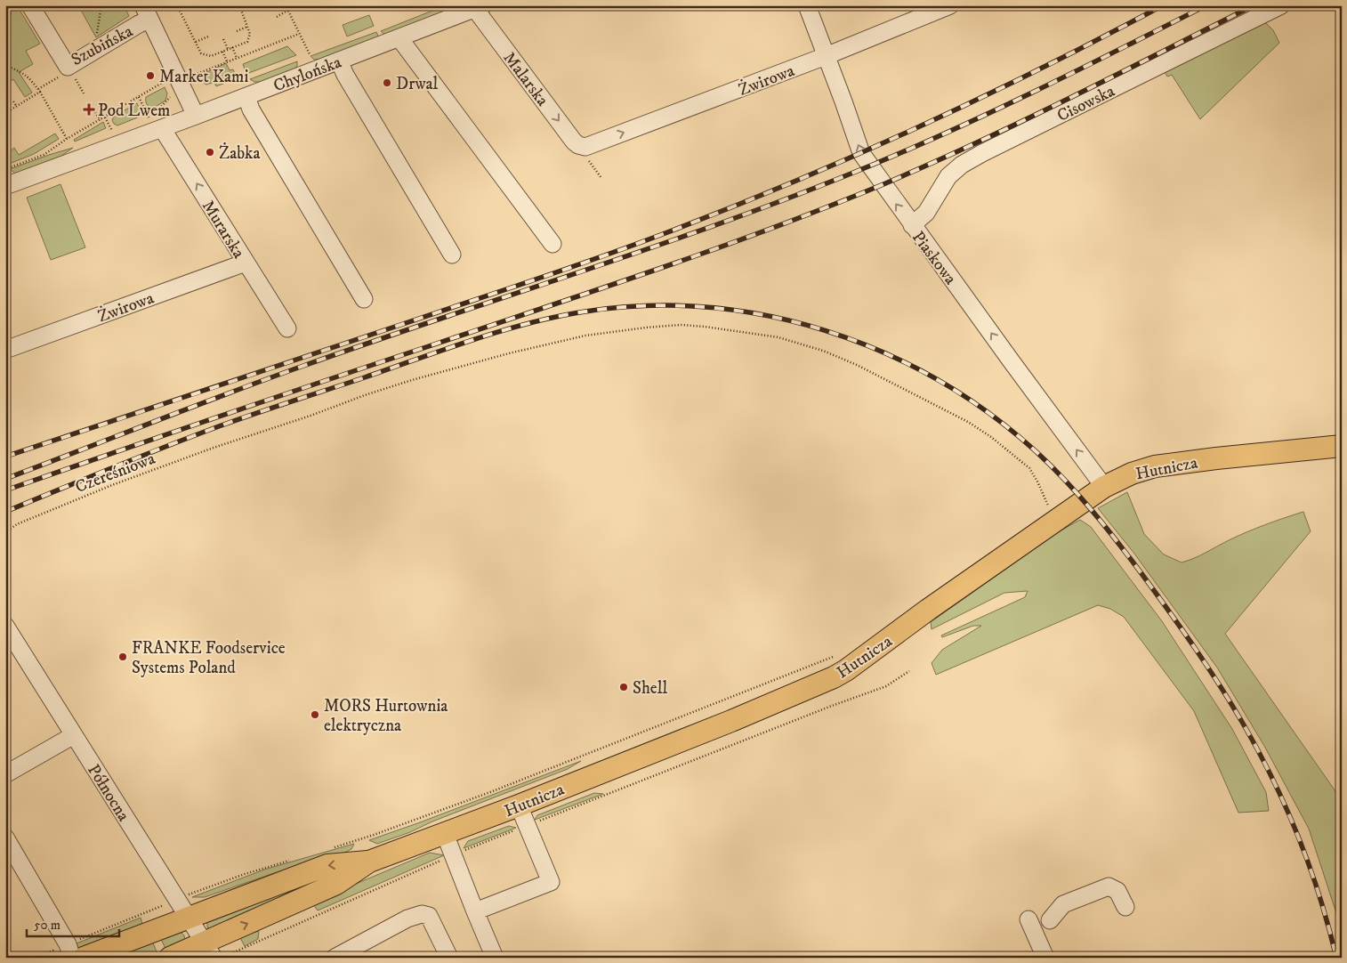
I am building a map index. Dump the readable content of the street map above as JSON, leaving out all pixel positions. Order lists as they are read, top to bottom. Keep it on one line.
{"streets":{"main road":["Hutnicza"],"street":["Szubińska","Chylońska","Malarska","Żwirowa","Cisowska","Murarska","Piaskowa","Północna"],"path":["Czereśniowa"]},"crossings":[["Chylońska","Malarska"],["Chylońska","Murarska"],["Malarska","Żwirowa"],["Żwirowa","Murarska"],["Żwirowa","Piaskowa"],["Cisowska","Piaskowa"],["Piaskowa","Hutnicza"],["Hutnicza","Czereśniowa"],["Hutnicza","Północna"]],"one_way":["Żwirowa","Piaskowa"],"places":{"other":["Market Kami","Drwal","Żabka","FRANKE Foodservice Systems Poland","Shell","MORS Hurtownia elektryczna"],"health":["Pod Lwem"]},"scale_bar":"50 m"}
